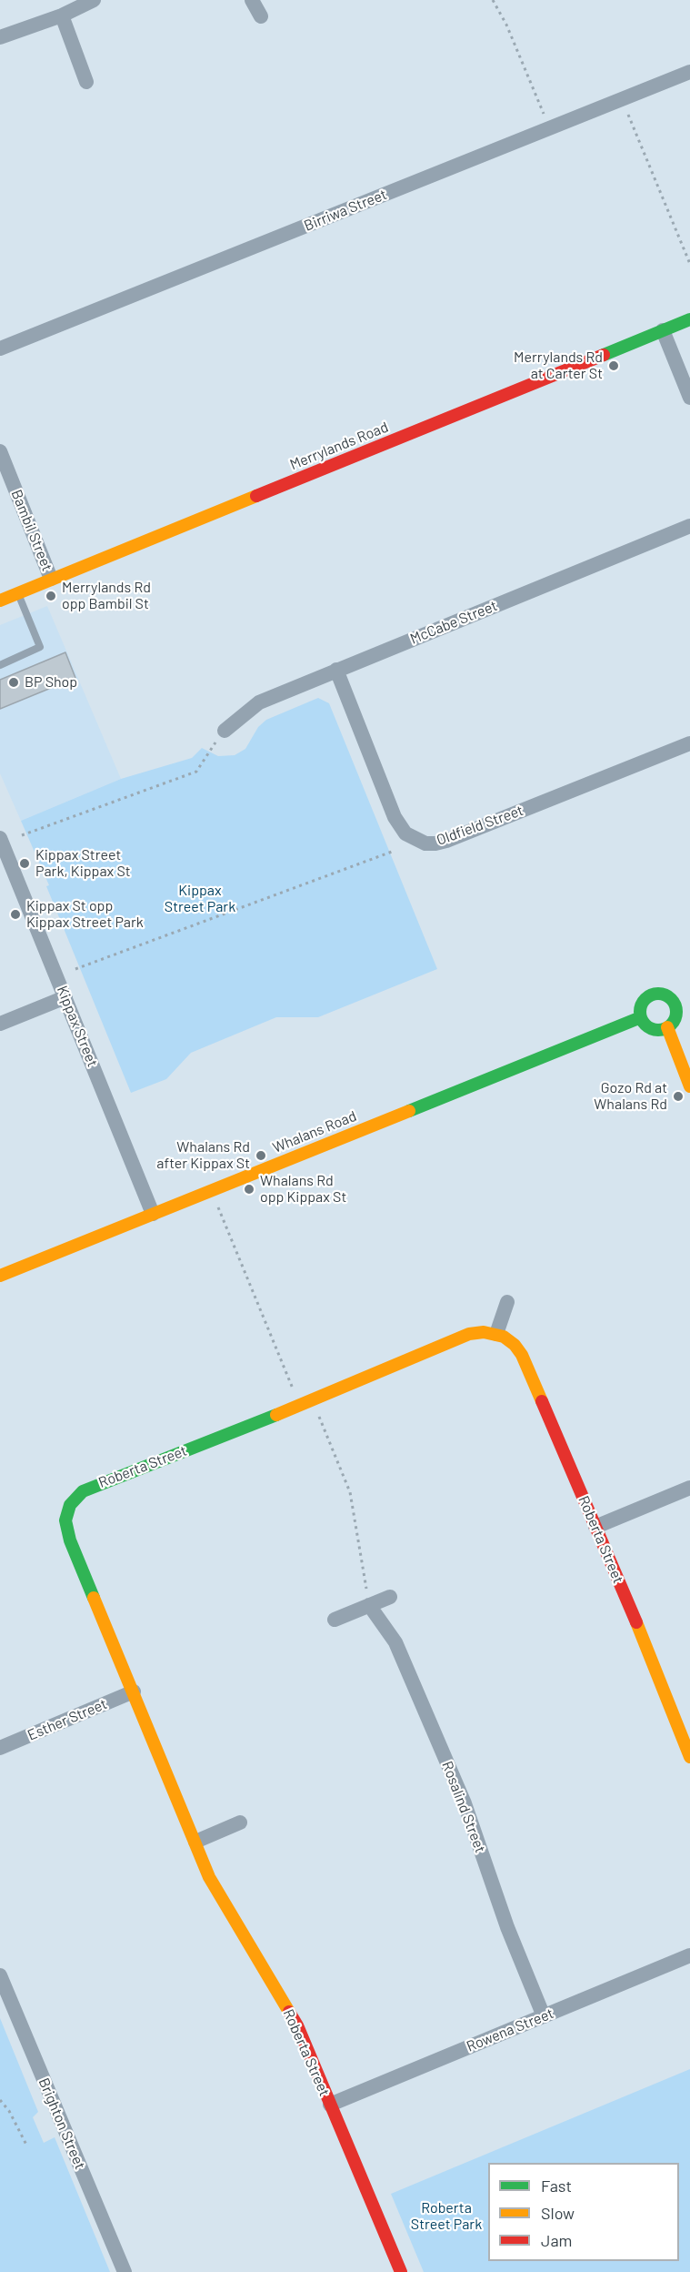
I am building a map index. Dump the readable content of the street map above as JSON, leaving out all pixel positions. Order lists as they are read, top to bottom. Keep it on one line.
{"streets":{"street":["Birriwa Street","Merrylands Road","Bambil Street","McCabe Street","Oldfield Street","Kippax Street","Whalans Road","Roberta Street","Esther Street","Rosalind Street","Rowena Street","Brighton Street"]},"crossings":[["Merrylands Road","Bambil Street"],["McCabe Street","Oldfield Street"],["Kippax Street","Whalans Road"],["Roberta Street","Esther Street"],["Roberta Street","Rowena Street"],["Rosalind Street","Rowena Street"]],"parks":["Kippax Street Park","Roberta Street Park"],"places":["Merrylands Rd at Carter St","Merrylands Rd opp Bambil St","BP Shop","Kippax Street Park, Kippax St","Kippax St opp Kippax Street Park","Gozo Rd at Whalans Rd","Whalans Rd after Kippax St","Whalans Rd opp Kippax St"],"legend":["Fast","Slow","Jam"]}
